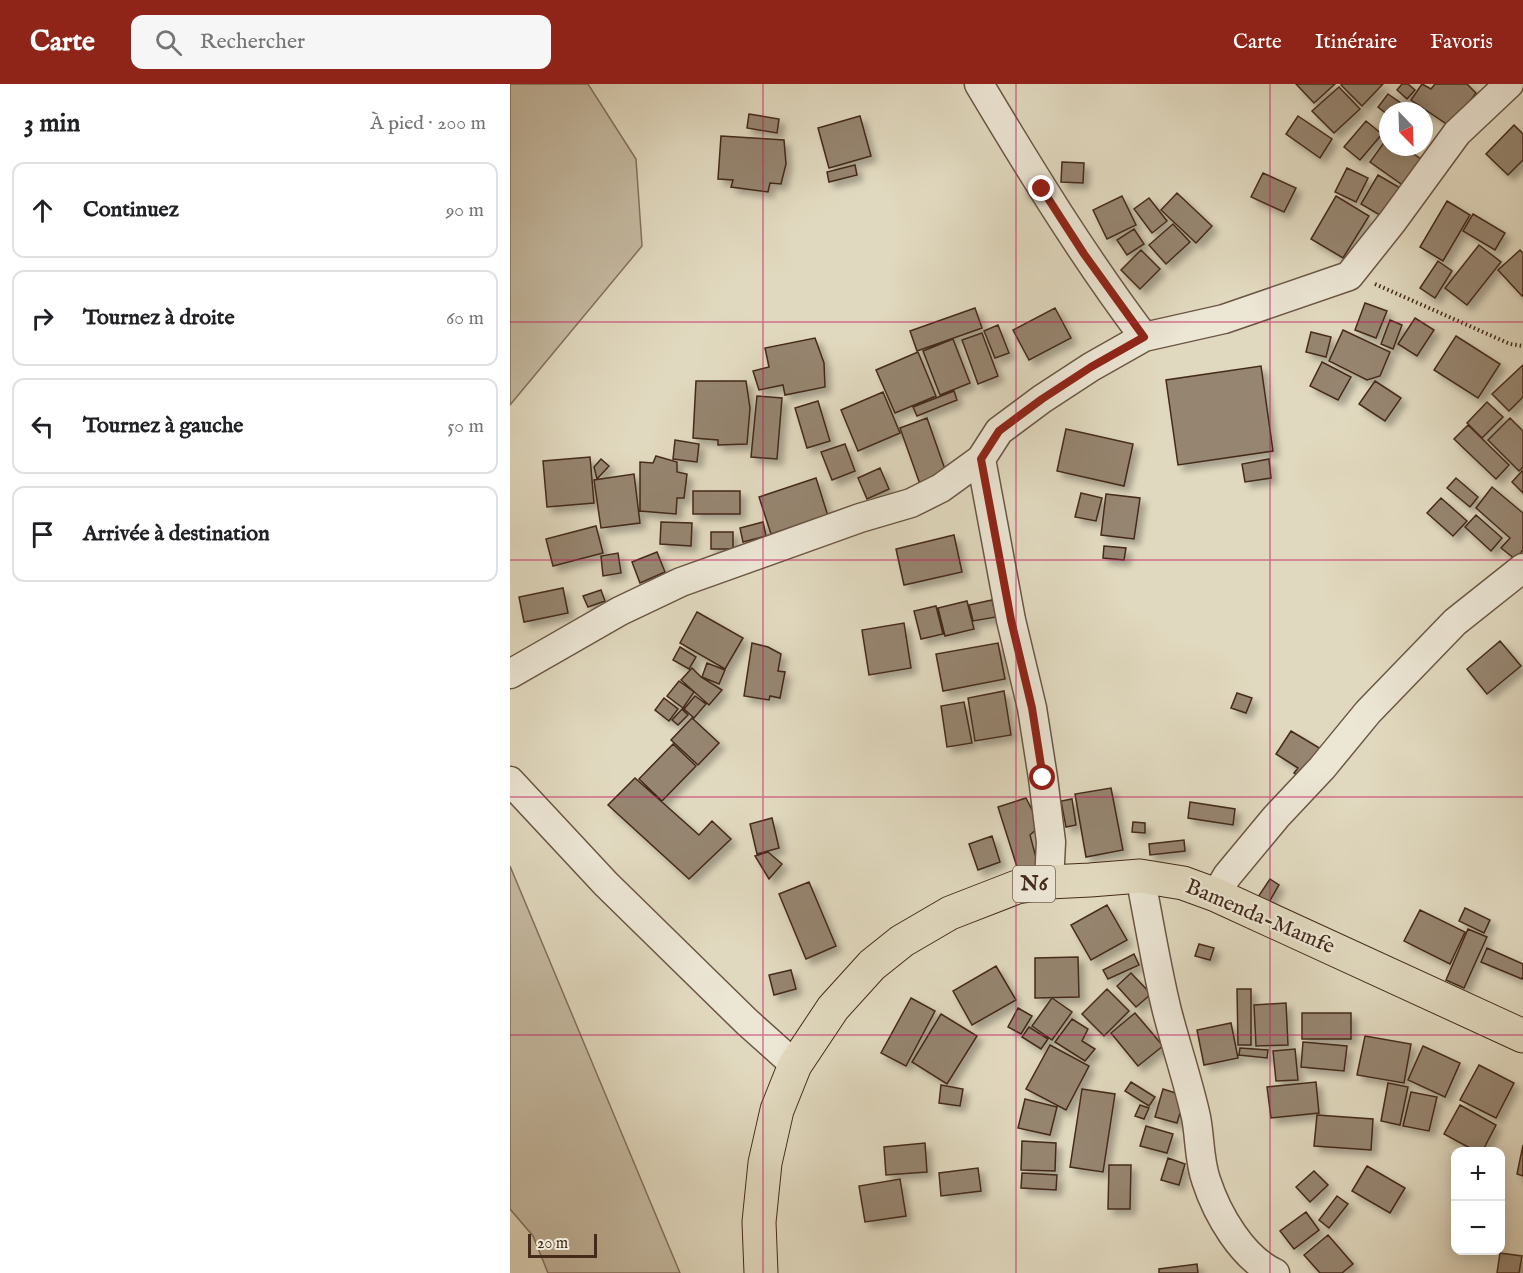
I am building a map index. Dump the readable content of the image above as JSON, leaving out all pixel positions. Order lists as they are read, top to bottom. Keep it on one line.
{"streets":{"highway":["N6","Bamenda-Mamfe"]},"scale_bar":"20 m","north":"bottom right","page":{"header":"Carte","search":"Rechercher","nav":["Carte","Itinéraire","Favoris"],"heading":["3 min","À pied · 200 m"],"list":[["Continuez","90 m"],["Tournez à droite","60 m"],["Tournez à gauche","50 m"],"Arrivée à destination"],"map_buttons":["+","−"],"scale":"20 m"}}
